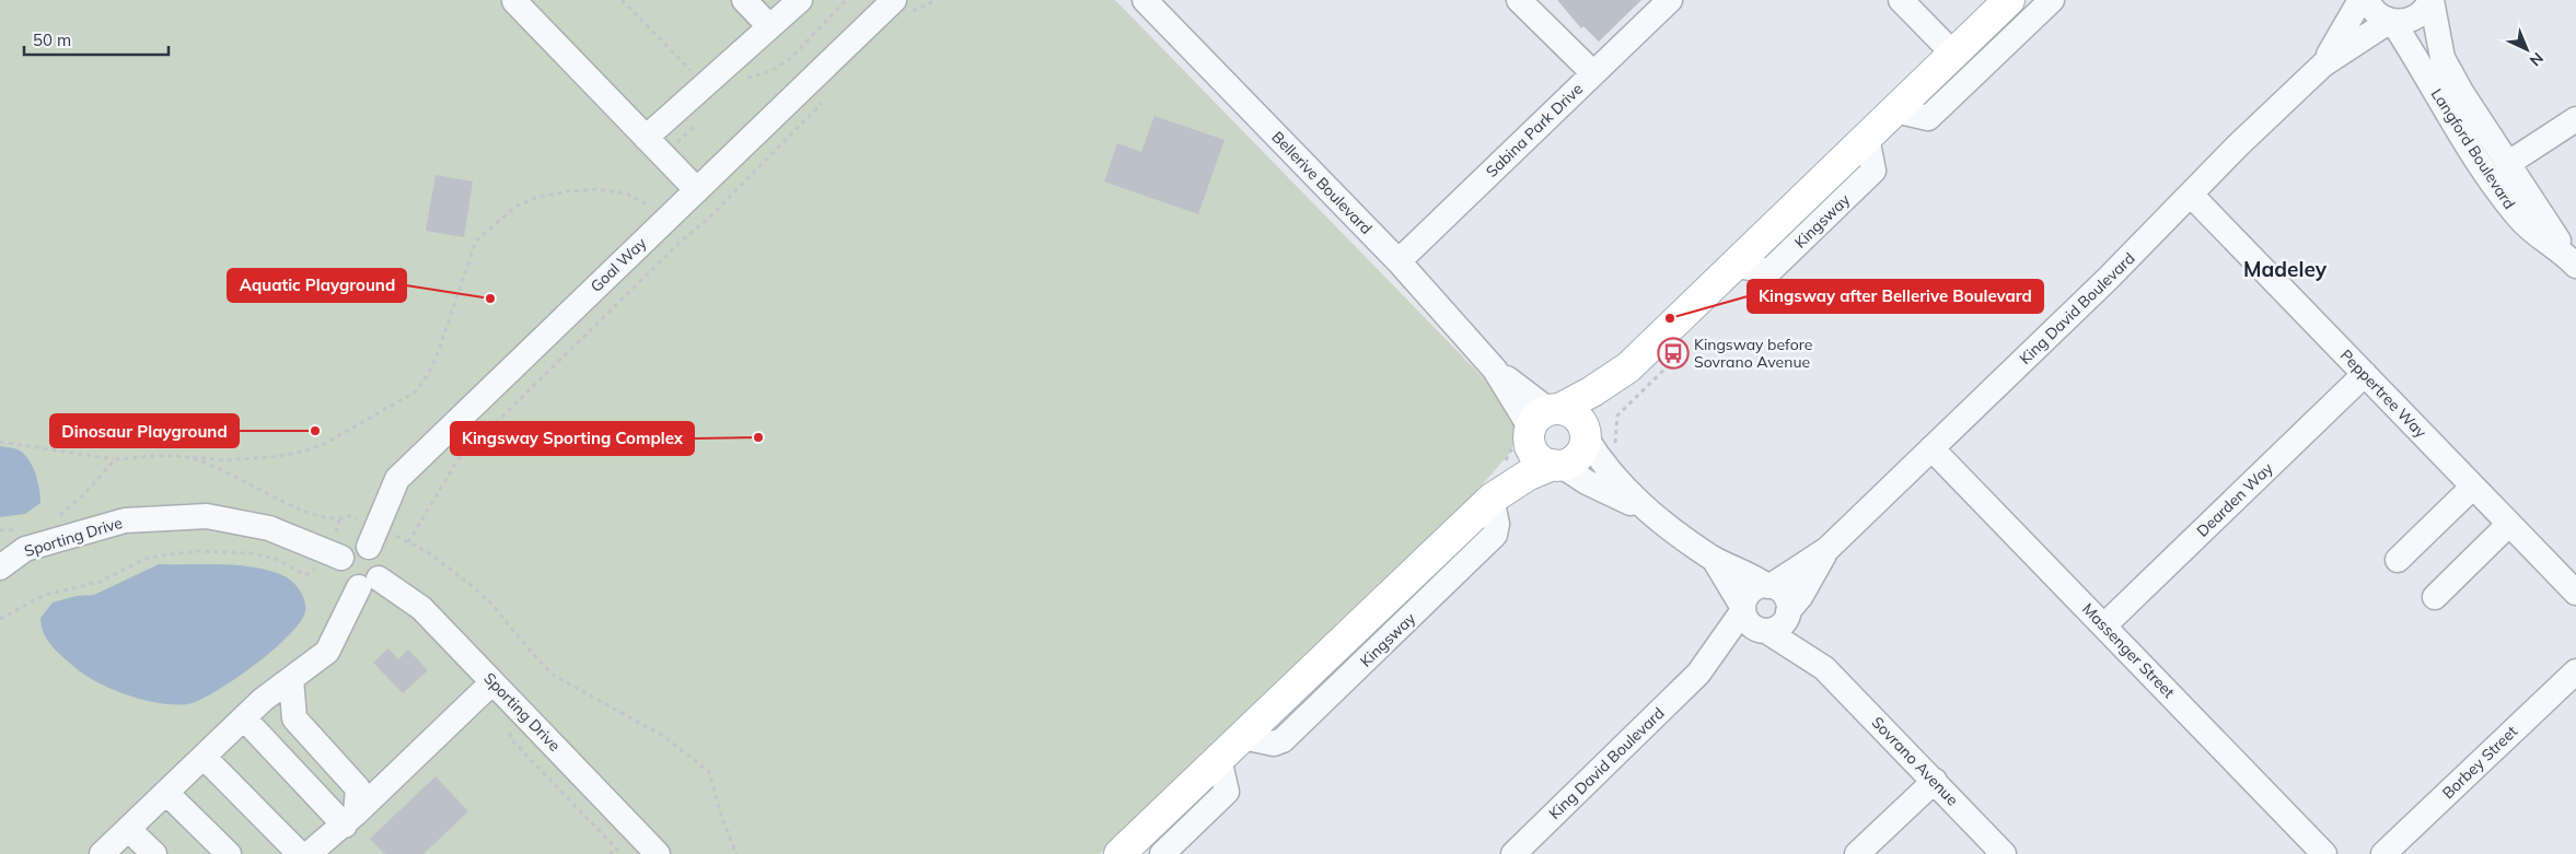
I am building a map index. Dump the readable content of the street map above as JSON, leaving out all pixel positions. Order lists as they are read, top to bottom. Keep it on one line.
{"streets":{"main road":["Kingsway"],"street":["Sabina Park Drive","Langford Boulevard","Bellerive Boulevard","Goal Way","King David Boulevard","Peppertree Way","Dearden Way","Sporting Drive","Massenger Street","Sovrano Avenue","Borbey Street"]},"crossings":[["Sabina Park Drive","Bellerive Boulevard"],["Langford Boulevard","King David Boulevard"],["Bellerive Boulevard","Kingsway"],["King David Boulevard","Peppertree Way"],["King David Boulevard","Massenger Street"],["King David Boulevard","Sovrano Avenue"],["Peppertree Way","Dearden Way"],["Dearden Way","Massenger Street"]],"districts":["Madeley"],"places":{"other":["Aquatic Playground","Kingsway after Bellerive Boulevard","Dinosaur Playground","Kingsway Sporting Complex"],"bus stop":["Kingsway before Sovrano Avenue"]},"scale_bar":"50 m","north":"bottom right"}
